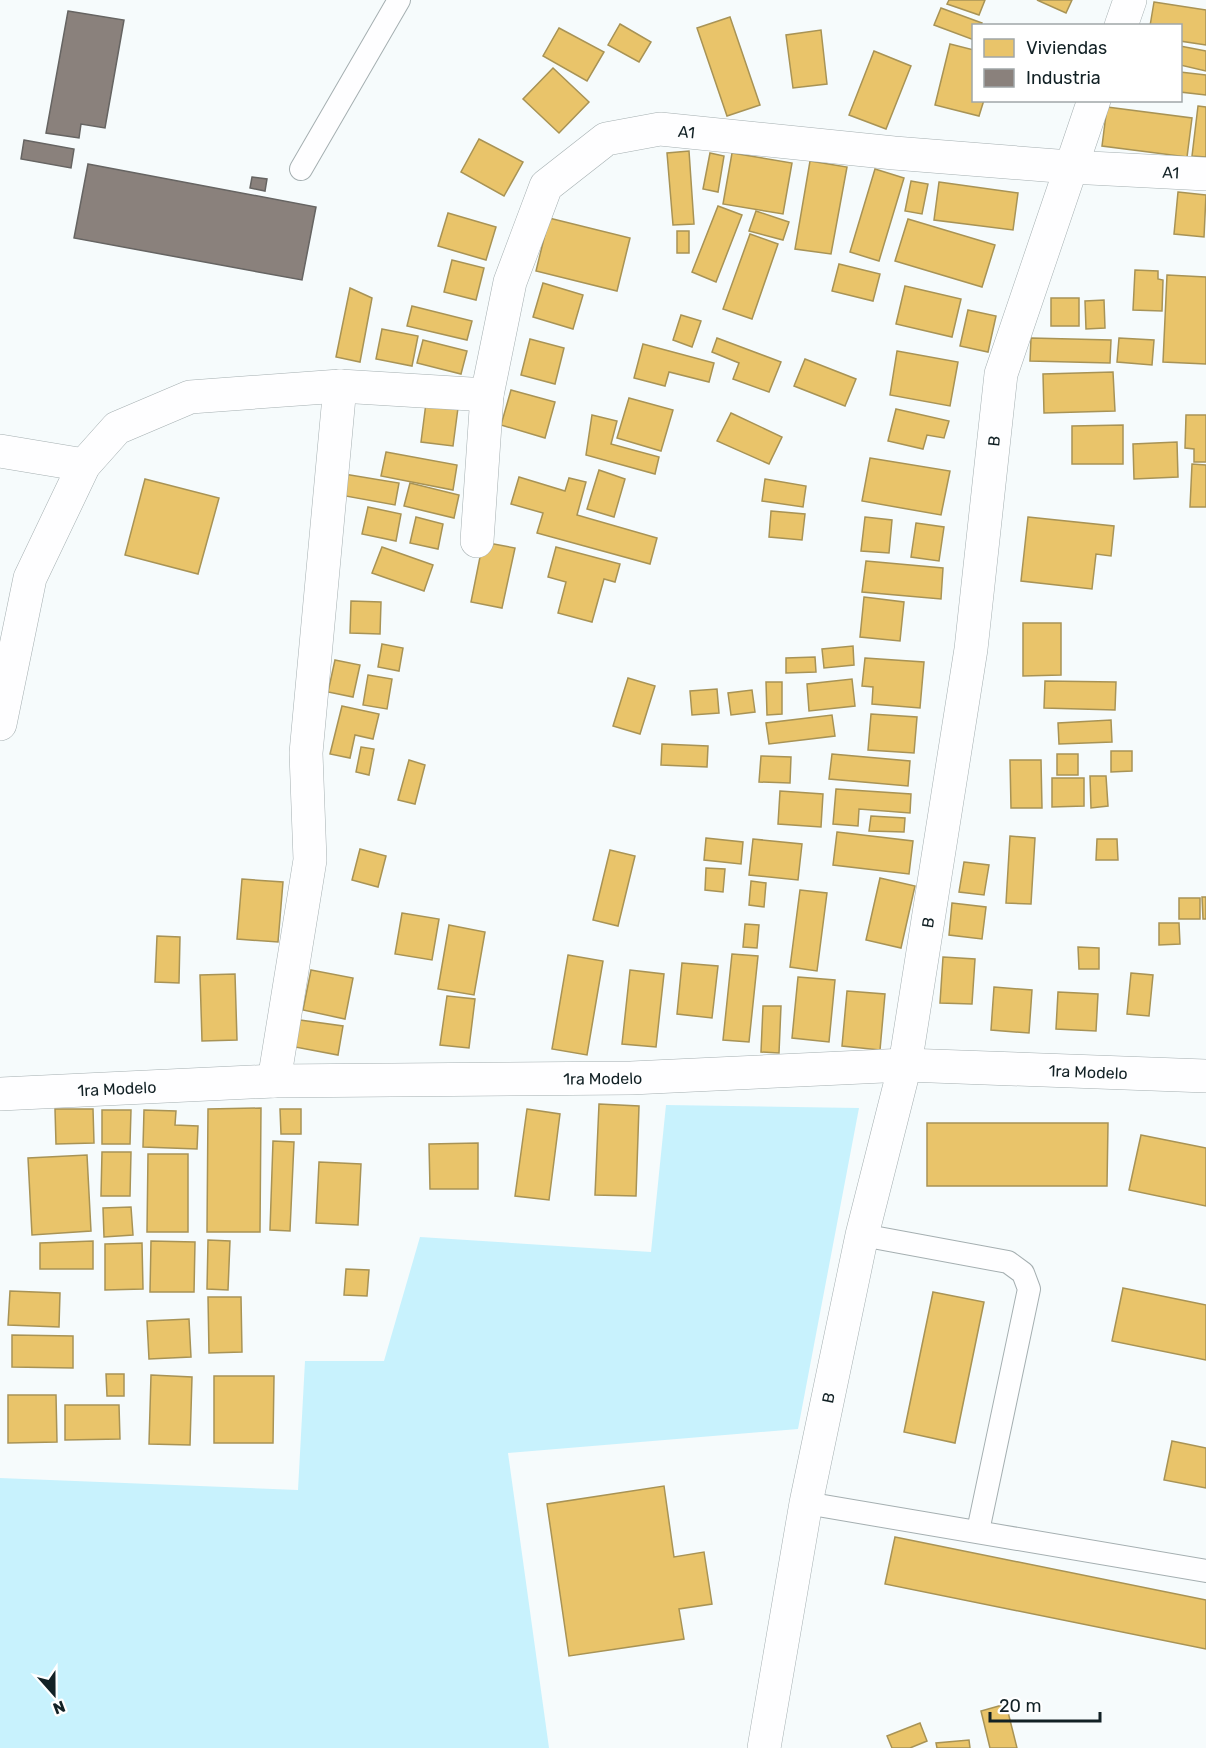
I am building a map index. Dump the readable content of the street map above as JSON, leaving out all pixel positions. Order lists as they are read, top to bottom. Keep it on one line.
{"streets":{"street":["A1","B","1ra Modelo"]},"crossings":[["A1","B"],["B","1ra Modelo"]],"legend":["Viviendas","Industria"],"scale_bar":"20 m","north":"bottom"}
